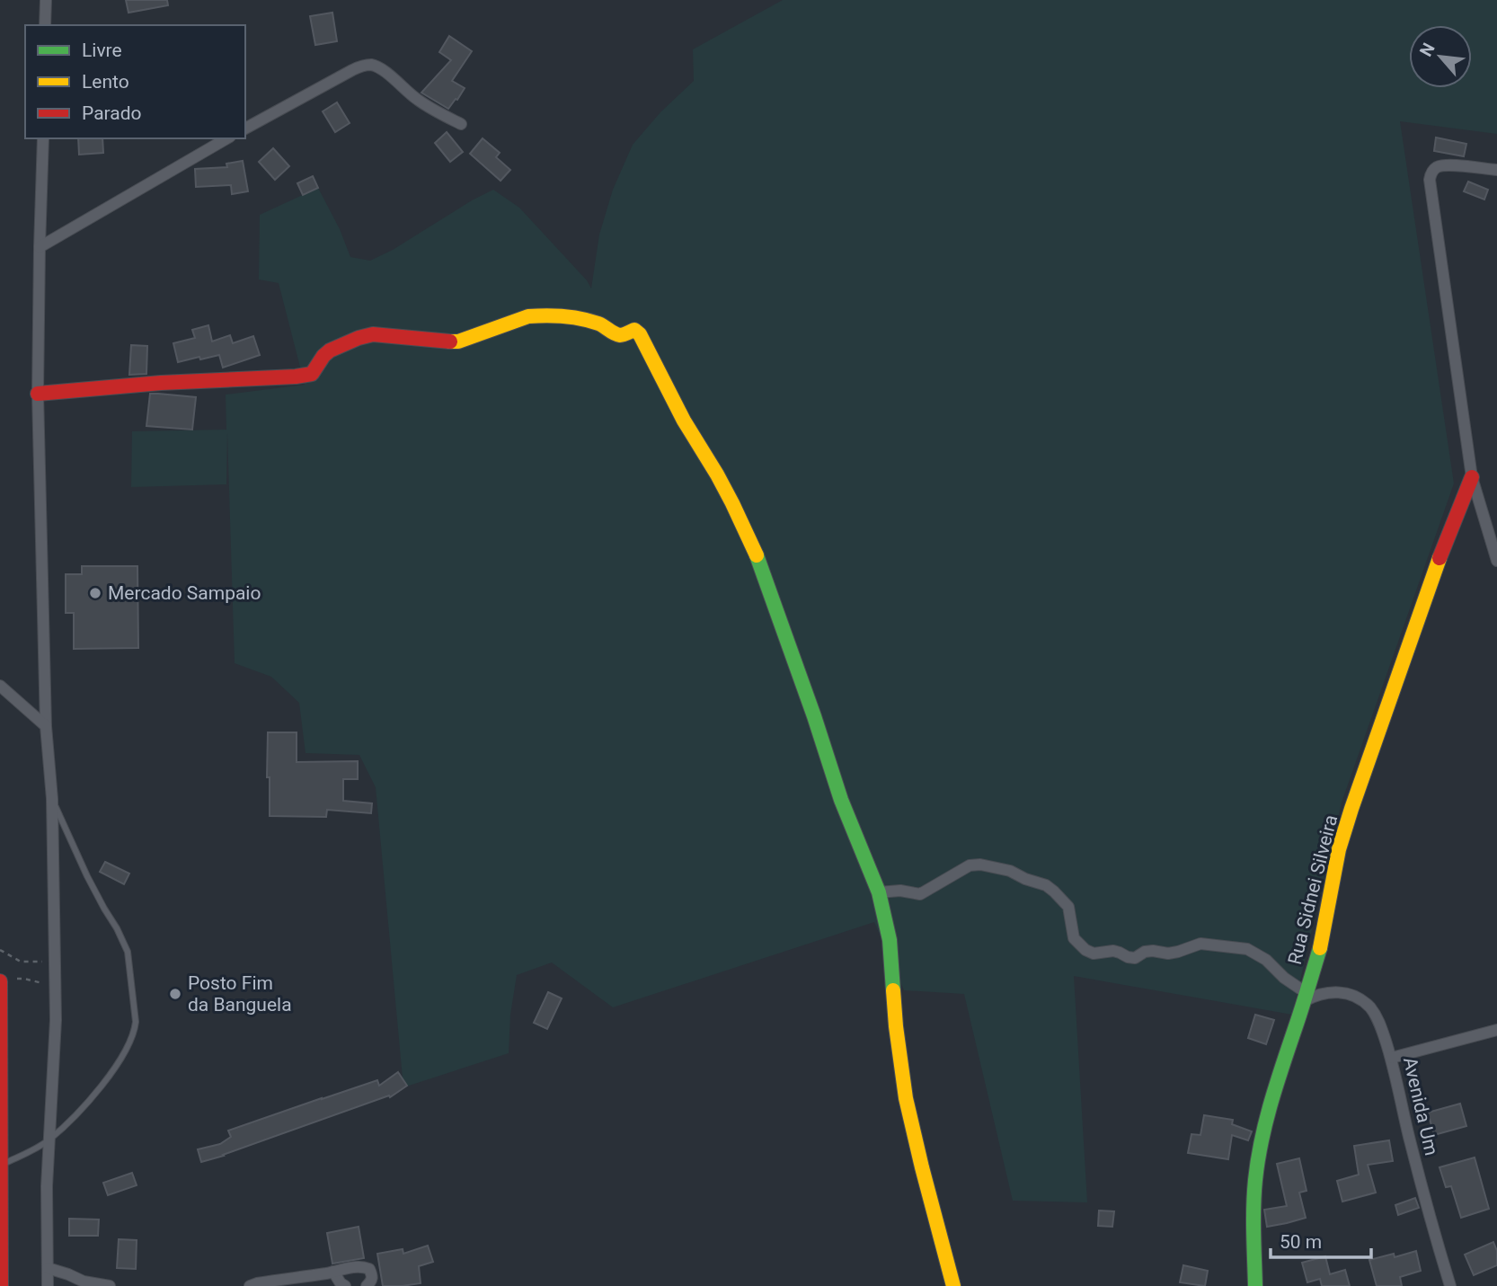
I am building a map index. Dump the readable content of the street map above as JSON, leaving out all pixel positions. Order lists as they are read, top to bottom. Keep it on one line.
{"streets":{"main road":["Rua Sidnei Silveira"],"street":["Avenida Um"]},"crossings":[["Rua Sidnei Silveira","Avenida Um"]],"places":["Mercado Sampaio","Posto Fim da Banguela"],"legend":["Livre","Lento","Parado"],"scale_bar":"50 m","north":"top left"}
